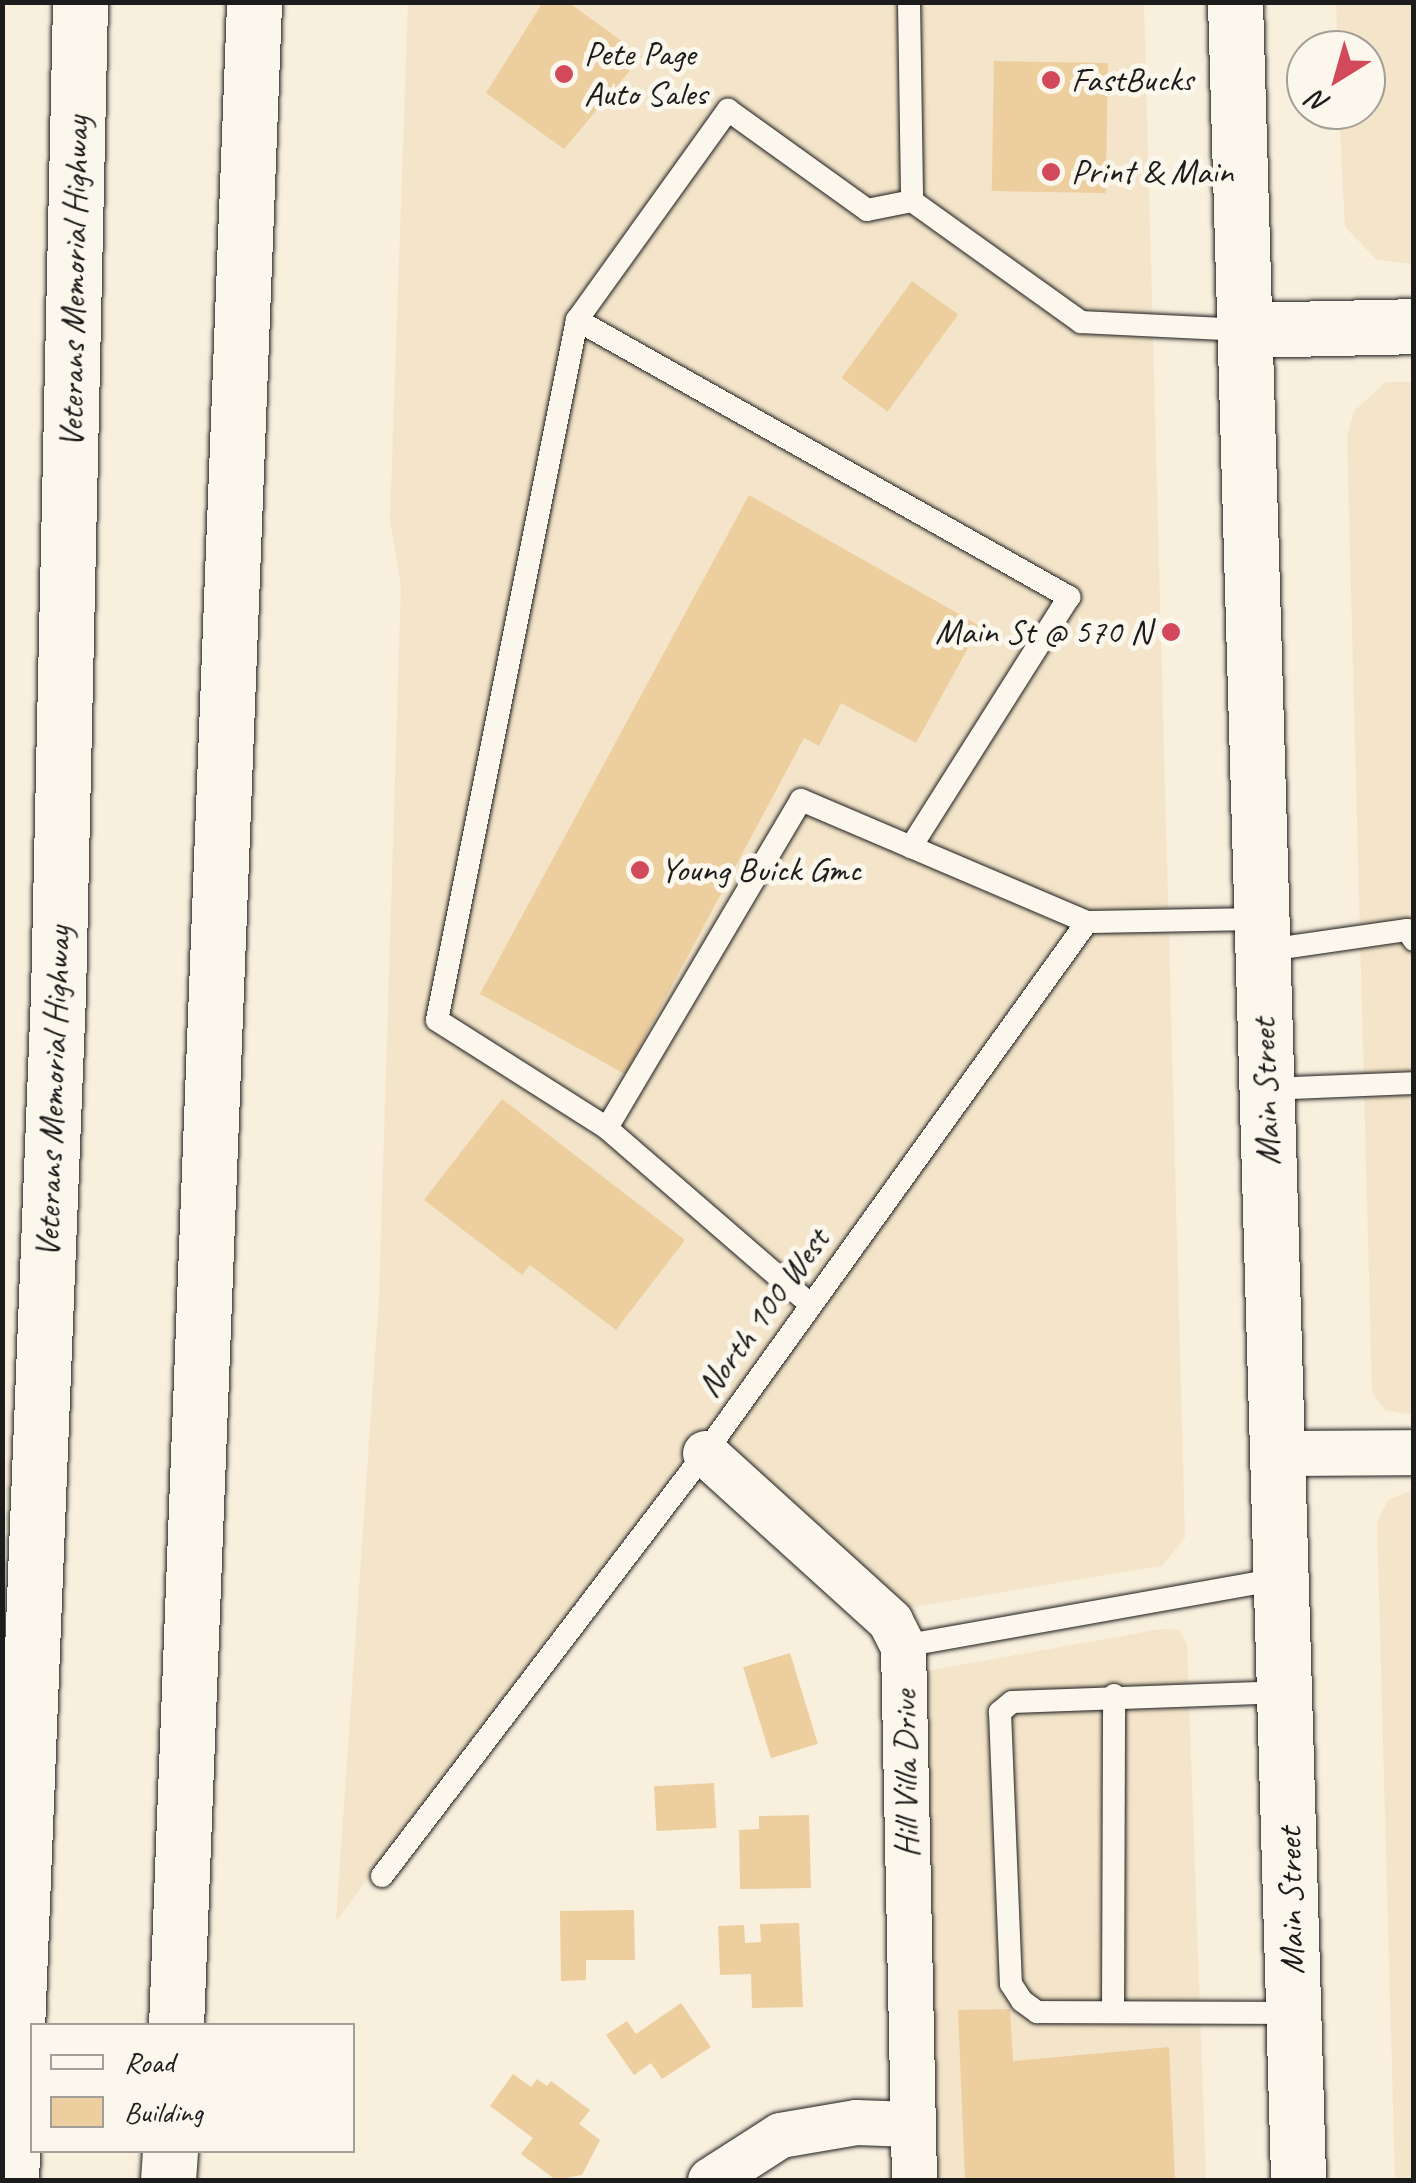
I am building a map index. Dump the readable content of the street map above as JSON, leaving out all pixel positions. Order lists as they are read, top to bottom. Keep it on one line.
{"streets":{"main road":["Veterans Memorial Highway","Main Street"],"street":["Hill Villa Drive"],"lane":["North 100 West"]},"crossings":[["North 100 West","Hill Villa Drive"]],"places":["Pete Page Auto Sales","FastBucks","Print & Main","Main St @ 570 N","Young Buick Gmc"],"legend":["Road","Building"],"north":"bottom left"}
